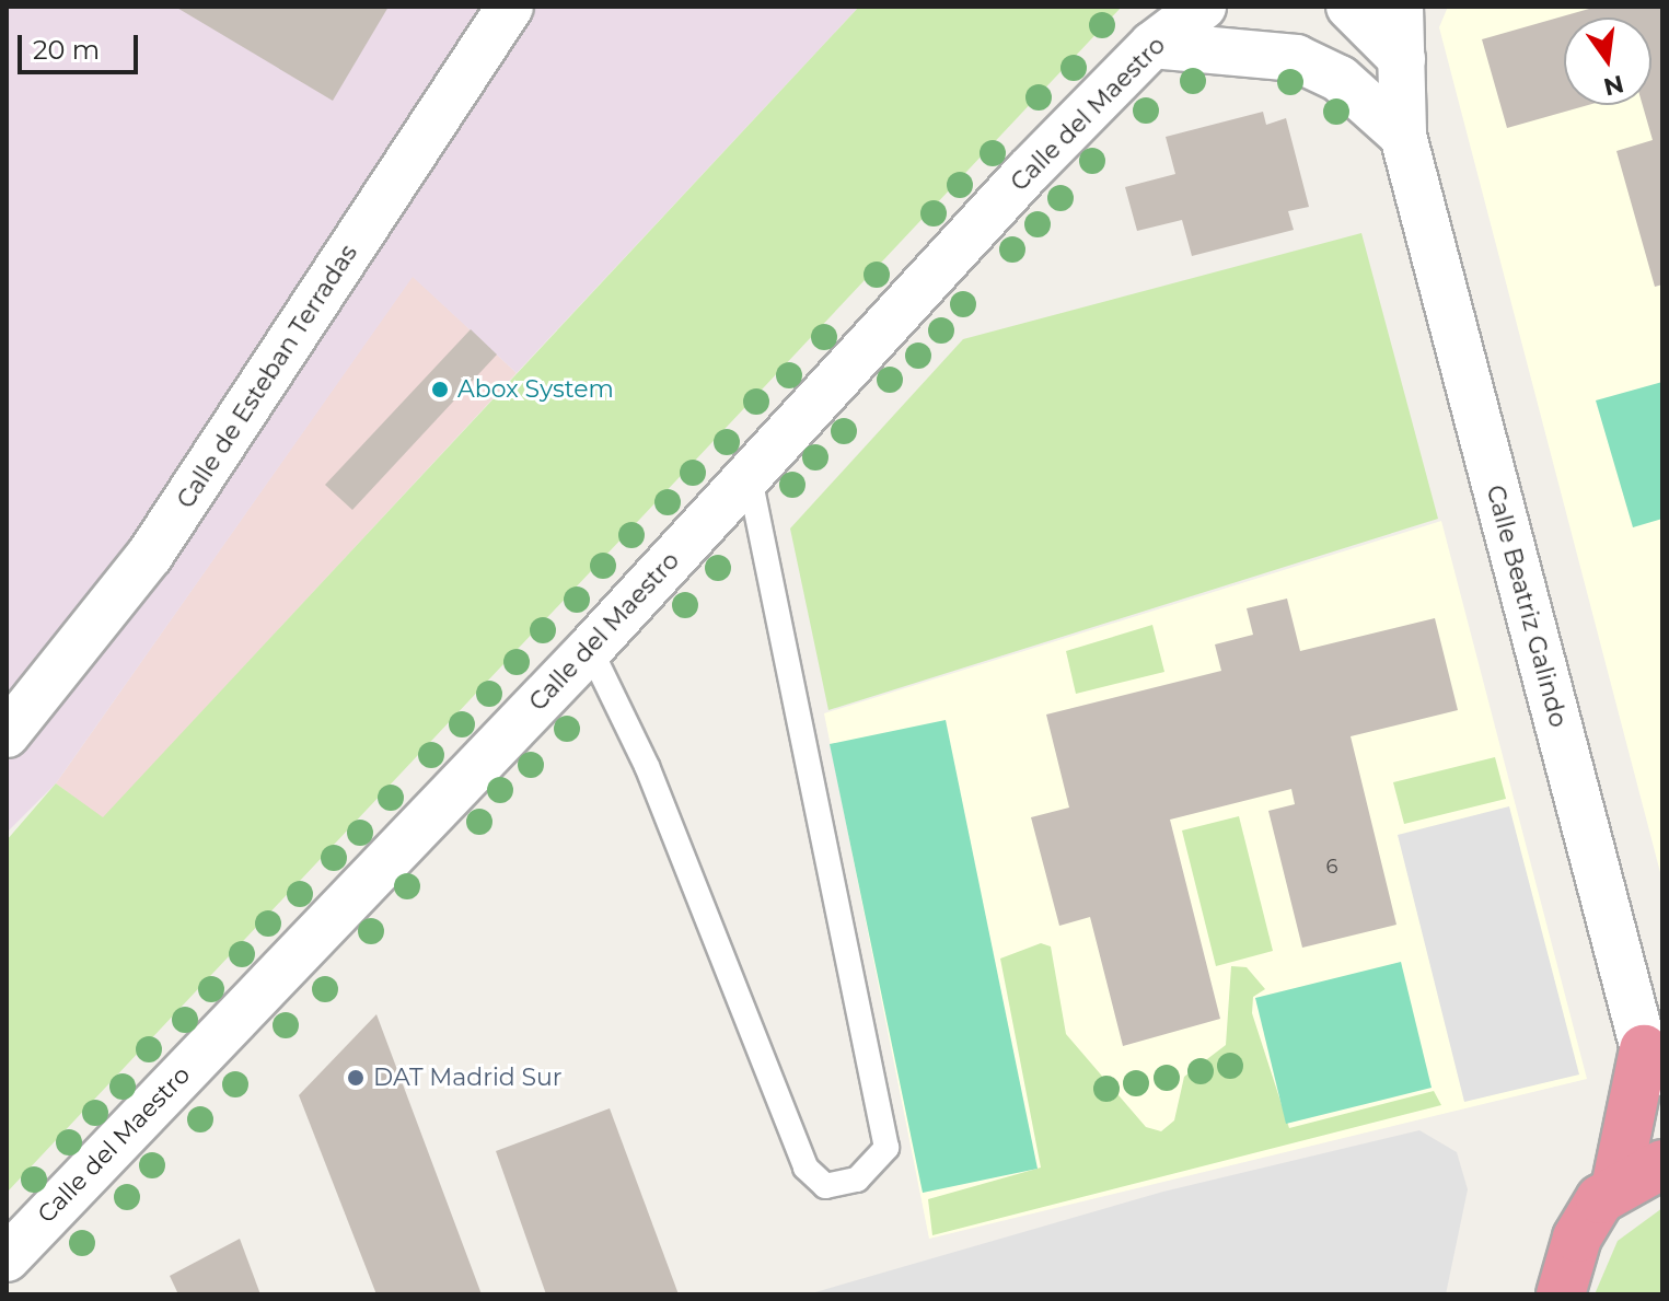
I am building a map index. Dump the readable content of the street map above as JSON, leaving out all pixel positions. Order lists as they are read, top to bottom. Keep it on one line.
{"streets":{"street":["Calle del Maestro","Calle de Esteban Terradas","Calle Beatriz Galindo"]},"places":["Abox System","DAT Madrid Sur"],"house_numbers":["6"],"scale_bar":"20 m","north":"bottom"}
